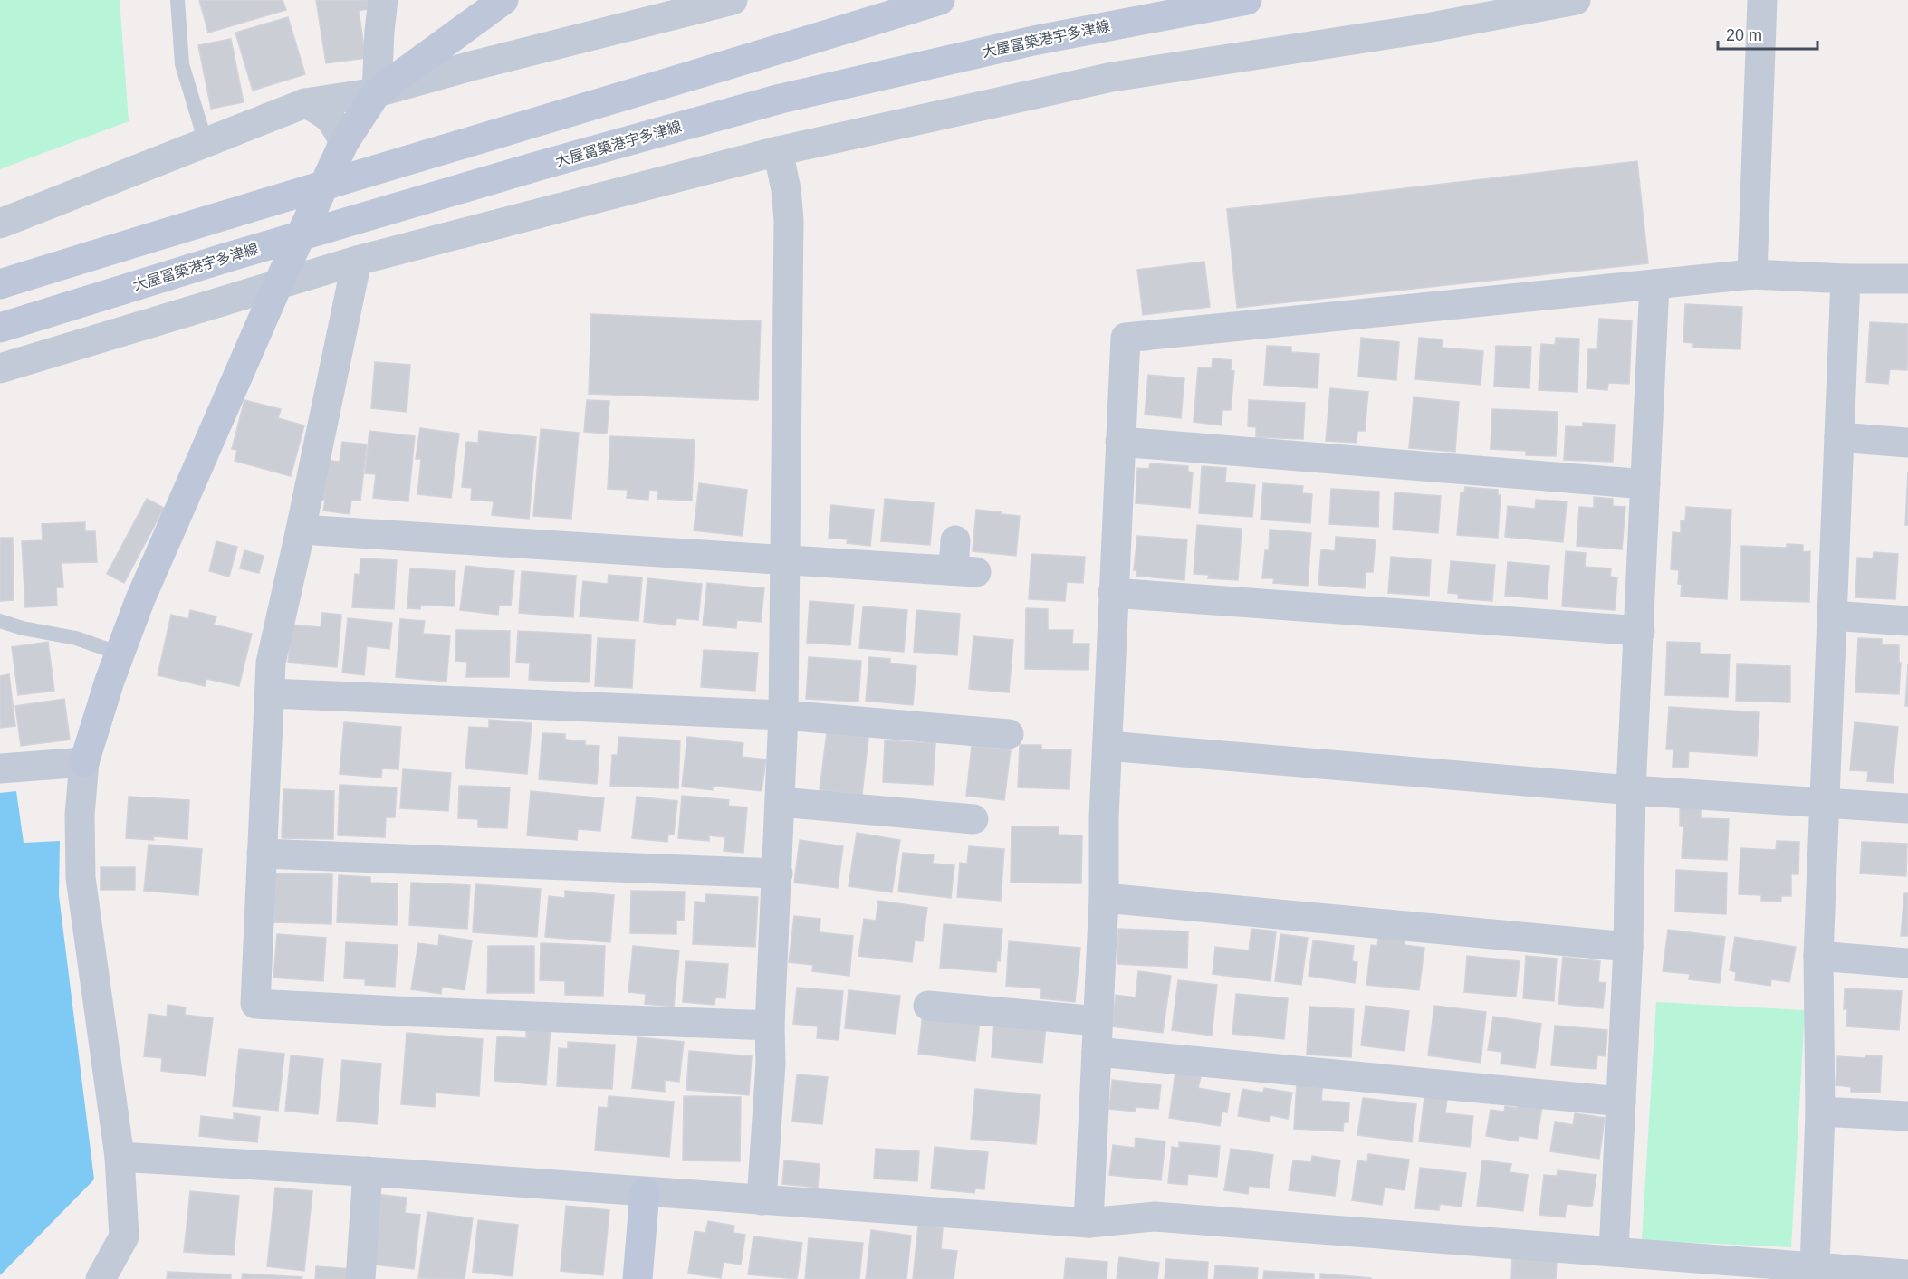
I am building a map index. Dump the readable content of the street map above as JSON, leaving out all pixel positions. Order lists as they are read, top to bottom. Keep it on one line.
{"streets":{"main road":["大屋冨築港宇多津線"]},"scale_bar":"20 m"}
